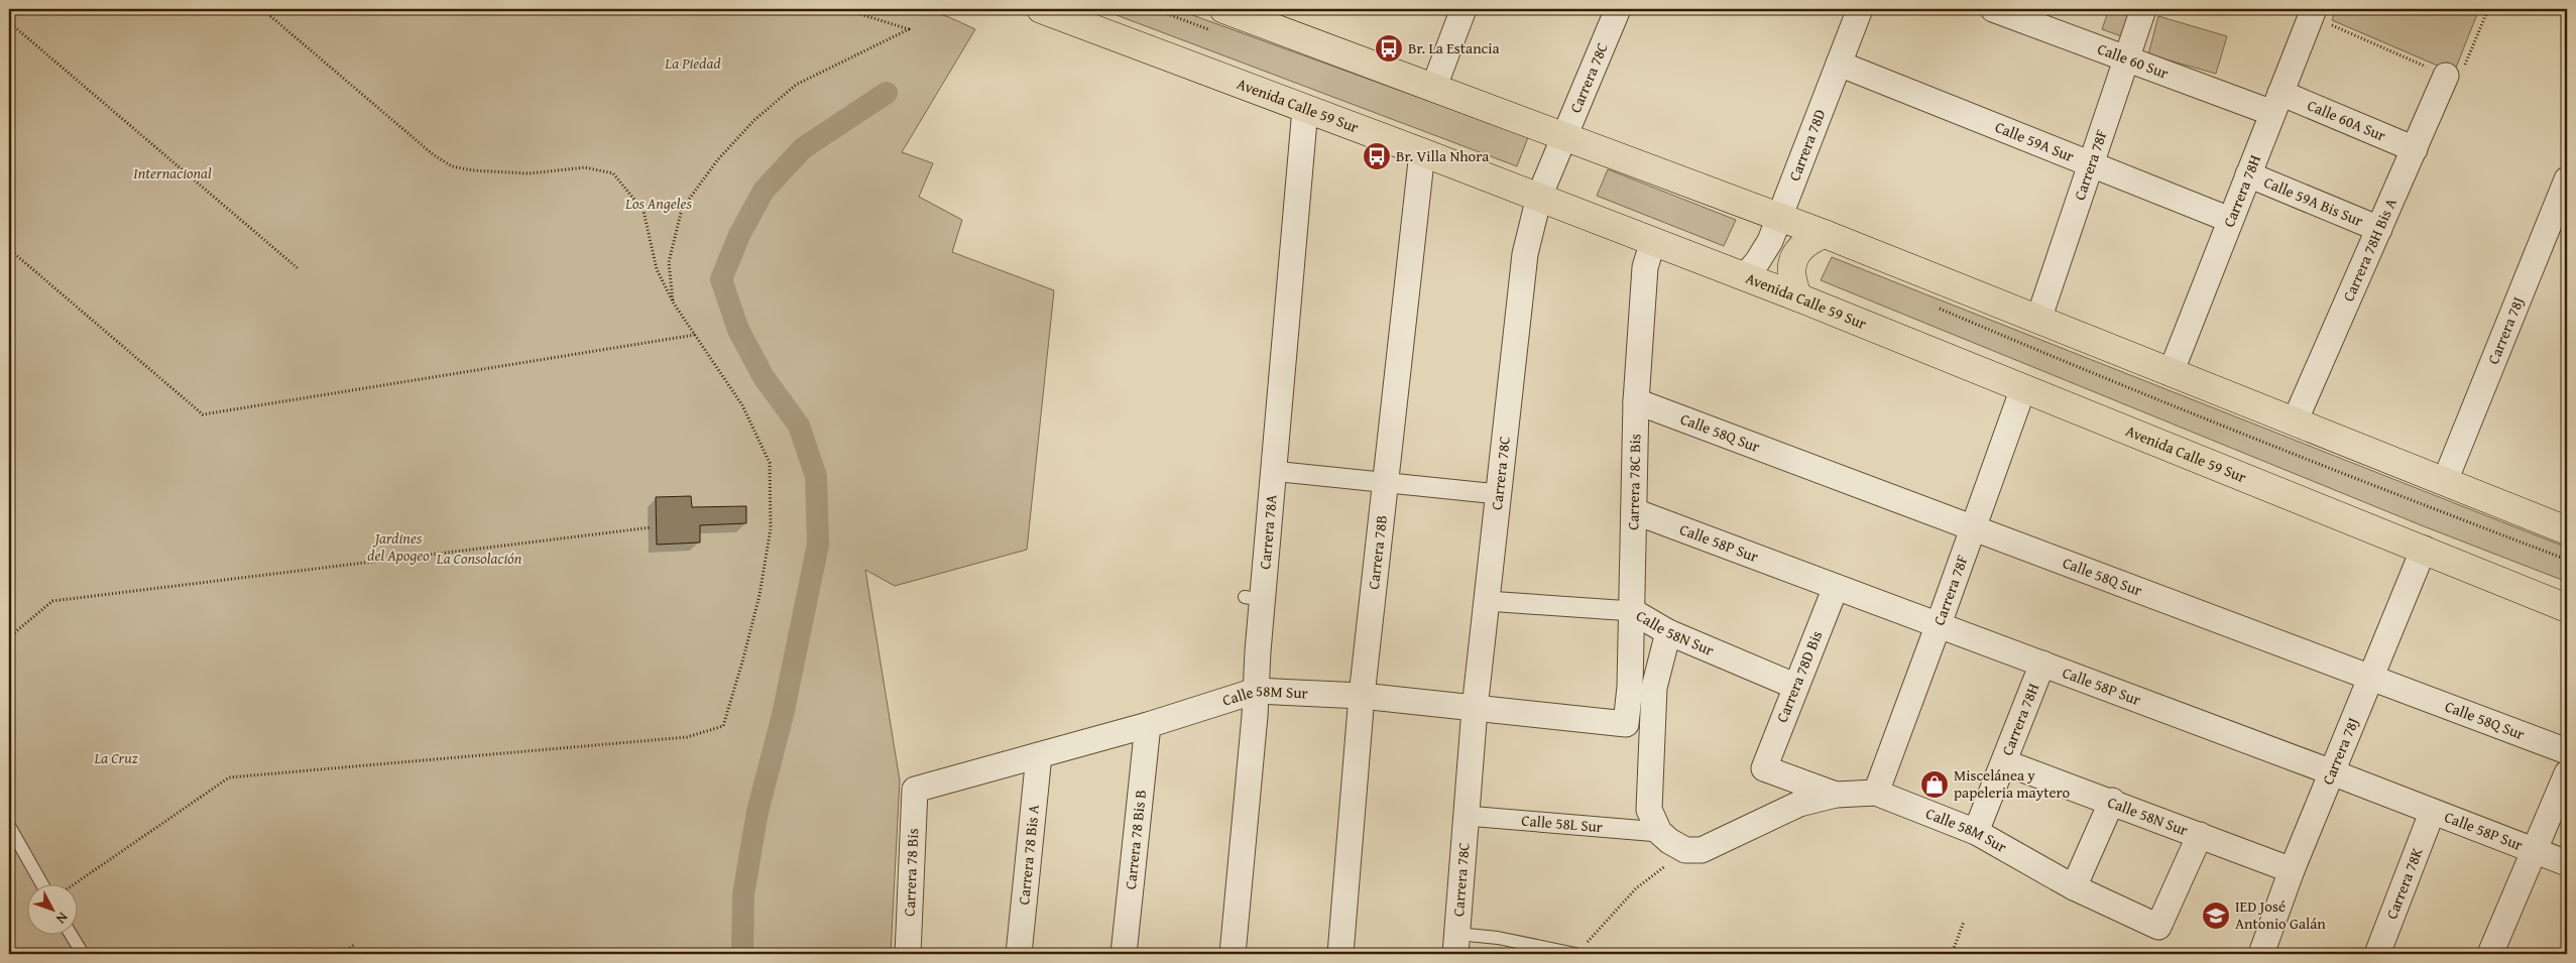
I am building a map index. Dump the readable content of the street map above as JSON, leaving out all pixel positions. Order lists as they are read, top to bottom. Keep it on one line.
{"streets":{"main road":["Avenida Calle 59 Sur"],"street":["Calle 60 Sur","Carrera 78C","Calle 60A Sur","Calle 59A Sur","Carrera 78D","Carrera 78F","Carrera 78H","Calle 59A Bis Sur","Carrera 78H Bis A","Carrera 78J","Calle 58Q Sur","Carrera 78C Bis","Carrera 78A","Calle 58P Sur","Carrera 78B","Calle 58N Sur","Carrera 78D Bis","Calle 58M Sur","Calle 58L Sur","Carrera 78 Bis B","Carrera 78 Bis A","Carrera 78 Bis","Carrera 78K"]},"crossings":[["Calle 60 Sur","Calle 60A Sur"],["Calle 60 Sur","Carrera 78F"],["Calle 60 Sur","Carrera 78H"],["Carrera 78C","Avenida Calle 59 Sur"],["Carrera 78C","Calle 58N Sur"],["Carrera 78C","Calle 58M Sur"],["Carrera 78C","Calle 58L Sur"],["Avenida Calle 59 Sur","Carrera 78D"],["Avenida Calle 59 Sur","Carrera 78F"],["Avenida Calle 59 Sur","Carrera 78J"],["Avenida Calle 59 Sur","Carrera 78C Bis"],["Avenida Calle 59 Sur","Carrera 78A"],["Avenida Calle 59 Sur","Carrera 78B"],["Calle 60A Sur","Carrera 78H"],["Calle 60A Sur","Carrera 78H Bis A"],["Calle 59A Sur","Carrera 78D"],["Calle 59A Sur","Carrera 78F"],["Calle 59A Sur","Carrera 78H"],["Carrera 78F","Calle 58Q Sur"],["Carrera 78F","Calle 58P Sur"],["Carrera 78F","Calle 58M Sur"],["Carrera 78H","Calle 59A Bis Sur"],["Carrera 78H","Calle 58P Sur"],["Carrera 78H","Calle 58N Sur"],["Carrera 78H","Calle 58M Sur"],["Calle 59A Bis Sur","Carrera 78H Bis A"],["Carrera 78J","Calle 58Q Sur"],["Carrera 78J","Calle 58P Sur"],["Carrera 78J","Calle 58N Sur"],["Calle 58Q Sur","Carrera 78C Bis"],["Carrera 78C Bis","Calle 58P Sur"],["Carrera 78C Bis","Calle 58N Sur"],["Carrera 78C Bis","Calle 58M Sur"],["Carrera 78A","Calle 58M Sur"],["Calle 58P Sur","Carrera 78D Bis"],["Calle 58P Sur","Carrera 78K"],["Carrera 78B","Calle 58M Sur"],["Calle 58N Sur","Carrera 78D Bis"],["Calle 58N Sur","Calle 58M Sur"],["Carrera 78D Bis","Calle 58M Sur"],["Calle 58M Sur","Carrera 78 Bis B"],["Calle 58M Sur","Carrera 78 Bis A"],["Calle 58M Sur","Carrera 78 Bis"]],"parks":["La Piedad","Internacional","Los Angeles","Jardines del Apogeo","La Consolación","La Cruz"],"places":{"bus stop":["Br. La Estancia","Br. Villa Nhora"],"shop":["Miscelánea y papeleria maytero"],"school or university":["IED José Antonio Galán"]},"north":"bottom right"}
